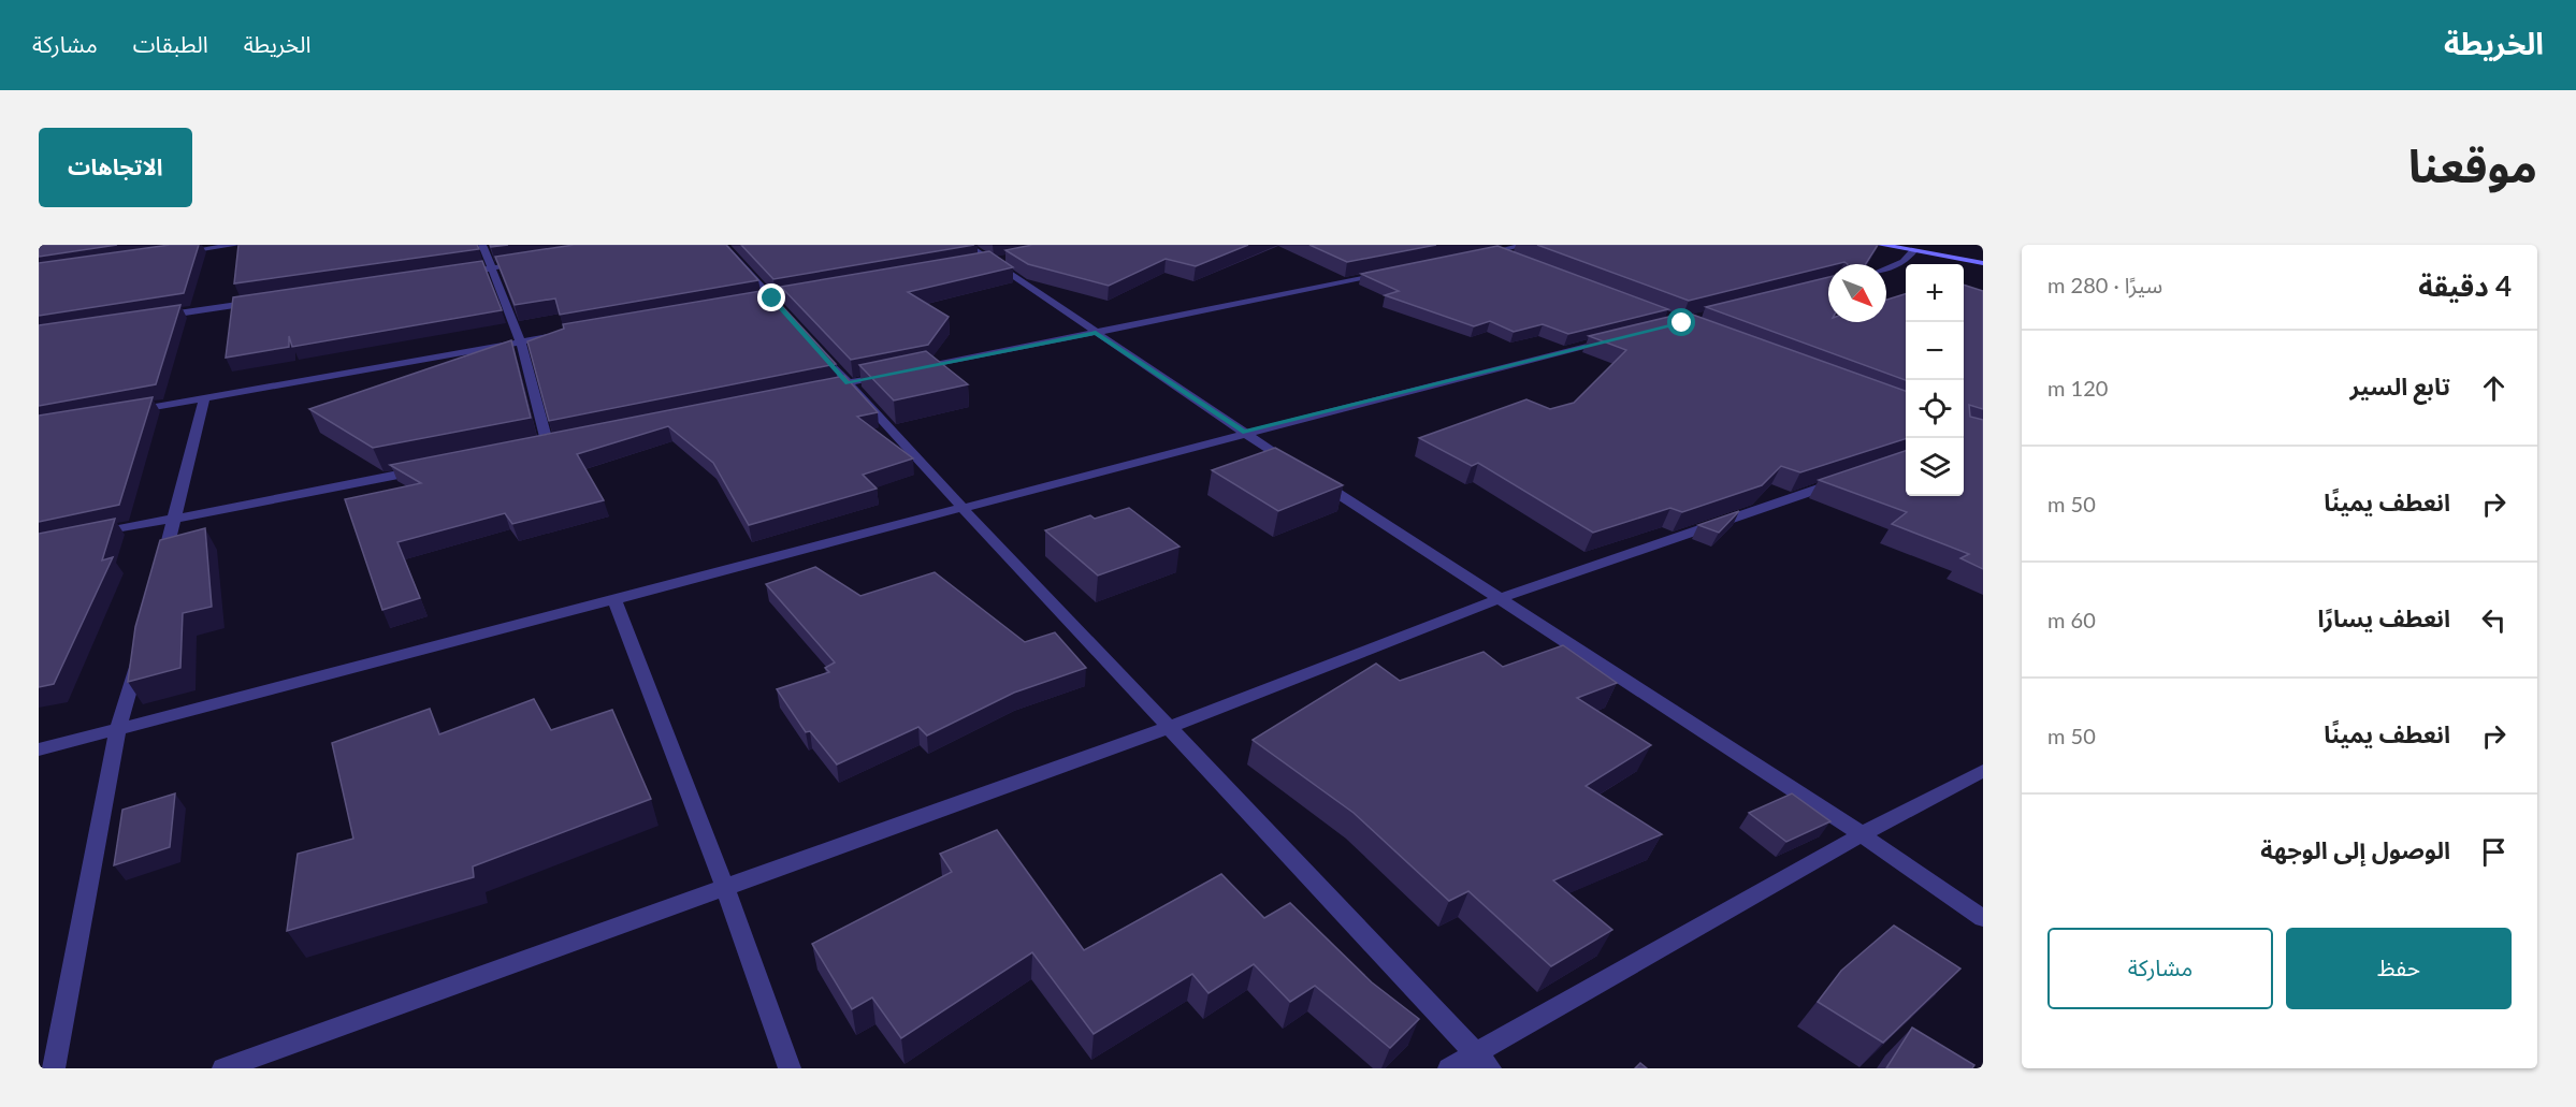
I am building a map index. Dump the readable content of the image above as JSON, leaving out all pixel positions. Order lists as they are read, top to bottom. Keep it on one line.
{"north":"bottom right","page":{"header":"الخريطة","nav":["الخريطة","الطبقات","مشاركة"],"title":"موقعنا","buttons":["الاتجاهات",["حفظ","مشاركة"]],"heading":["4 دقيقة","سيرًا · 280 m"],"map_buttons":["+","−"],"list":[["تابع السير","120 m"],["انعطف يمينًا","50 m"],["انعطف يسارًا","60 m"],["انعطف يمينًا","50 m"],"الوصول إلى الوجهة"]}}
